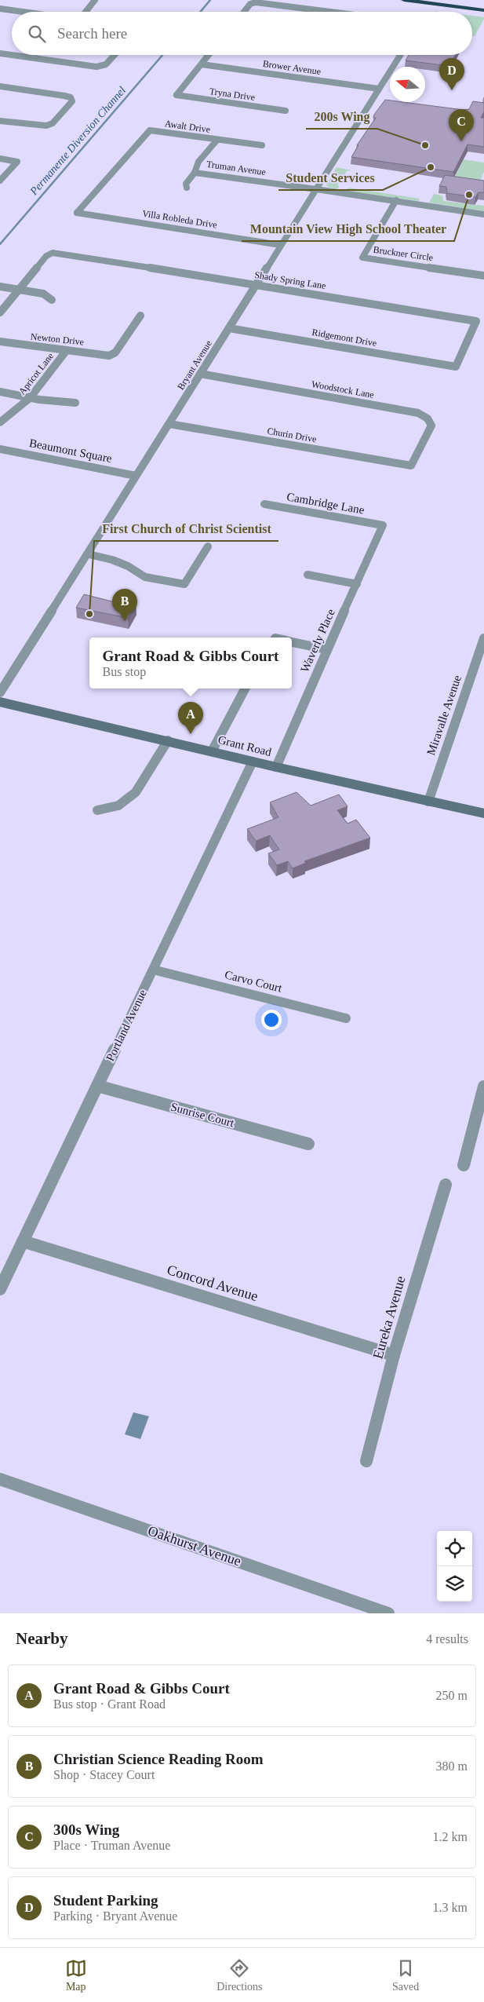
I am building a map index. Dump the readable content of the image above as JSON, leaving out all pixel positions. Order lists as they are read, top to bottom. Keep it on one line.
{"streets":{"main road":["Grant Road"],"street":["Brower Avenue","Tryna Drive","Awalt Drive","Truman Avenue","Villa Robleda Drive","Bruckner Circle","Shady Spring Lane","Ridgemont Drive","Newton Drive","Bryant Avenue","Apricot Lane","Woodstock Lane","Churin Drive","Beaumont Square","Cambridge Lane","Waverly Place","Miravalle Avenue","Carvo Court","Portland Avenue","Sunrise Court","Concord Avenue","Eureka Avenue","Oakhurst Avenue"]},"crossings":[["Brower Avenue","Tryna Drive"],["Brower Avenue","Bryant Avenue"],["Awalt Drive","Villa Robleda Drive"],["Truman Avenue","Bruckner Circle"],["Truman Avenue","Bryant Avenue"],["Villa Robleda Drive","Bryant Avenue"],["Shady Spring Lane","Ridgemont Drive"],["Shady Spring Lane","Bryant Avenue"],["Ridgemont Drive","Bryant Avenue"],["Newton Drive","Apricot Lane"],["Bryant Avenue","Woodstock Lane"],["Bryant Avenue","Churin Drive"],["Bryant Avenue","Beaumont Square"],["Woodstock Lane","Churin Drive"],["Cambridge Lane","Waverly Place"],["Waverly Place","Grant Road"],["Miravalle Avenue","Grant Road"],["Grant Road","Portland Avenue"],["Carvo Court","Portland Avenue"],["Portland Avenue","Sunrise Court"],["Portland Avenue","Concord Avenue"],["Concord Avenue","Eureka Avenue"]],"water":["Permanente Diversion Channel"],"places":["200s Wing","Student Services","Mountain View High School Theater","First Church of Christ Scientist"],"north":"left","page":{"search":"Search here","pins":["D","C","B","A"],"popup":["Grant Road & Gibbs Court","Bus stop"],"heading":["Nearby","4 results"],"list":[{"mark":"A","name":"Grant Road & Gibbs Court","note":"Bus stop · Grant Road","value":"250 m"},{"mark":"B","name":"Christian Science Reading Room","note":"Shop · Stacey Court","value":"380 m"},{"mark":"C","name":"300s Wing","note":"Place · Truman Avenue","value":"1.2 km"},{"mark":"D","name":"Student Parking","note":"Parking · Bryant Avenue","value":"1.3 km"}],"nav":["Map","Directions","Saved"]}}
